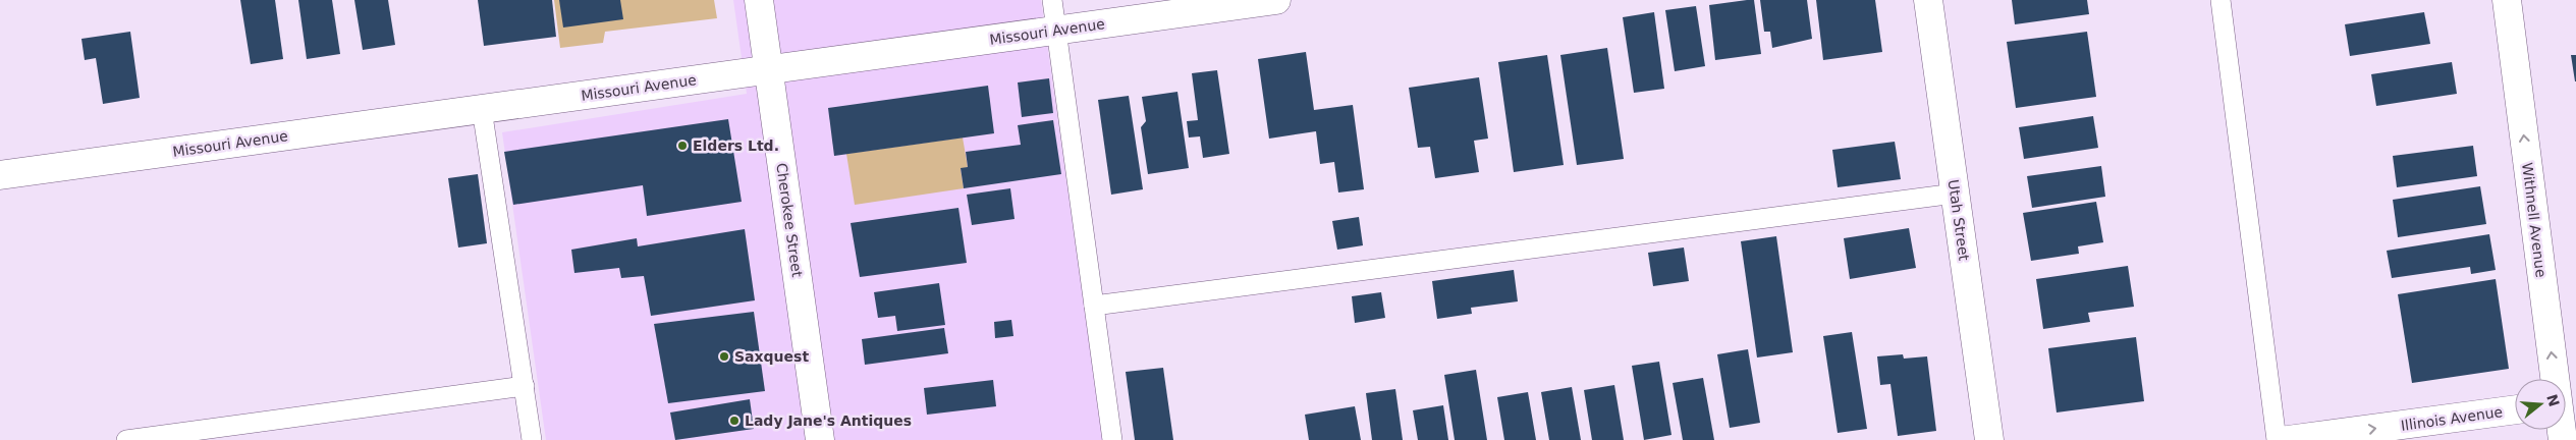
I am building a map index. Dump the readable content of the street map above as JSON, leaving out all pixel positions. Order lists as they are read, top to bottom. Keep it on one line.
{"streets":{"street":["Missouri Avenue","Cherokee Street","Utah Street","Withnell Avenue","Illinois Avenue"]},"crossings":[["Missouri Avenue","Cherokee Street"]],"one_way":["Withnell Avenue","Illinois Avenue"],"places":["Elders Ltd.","Saxquest","Lady Jane's Antiques"],"north":"right"}
